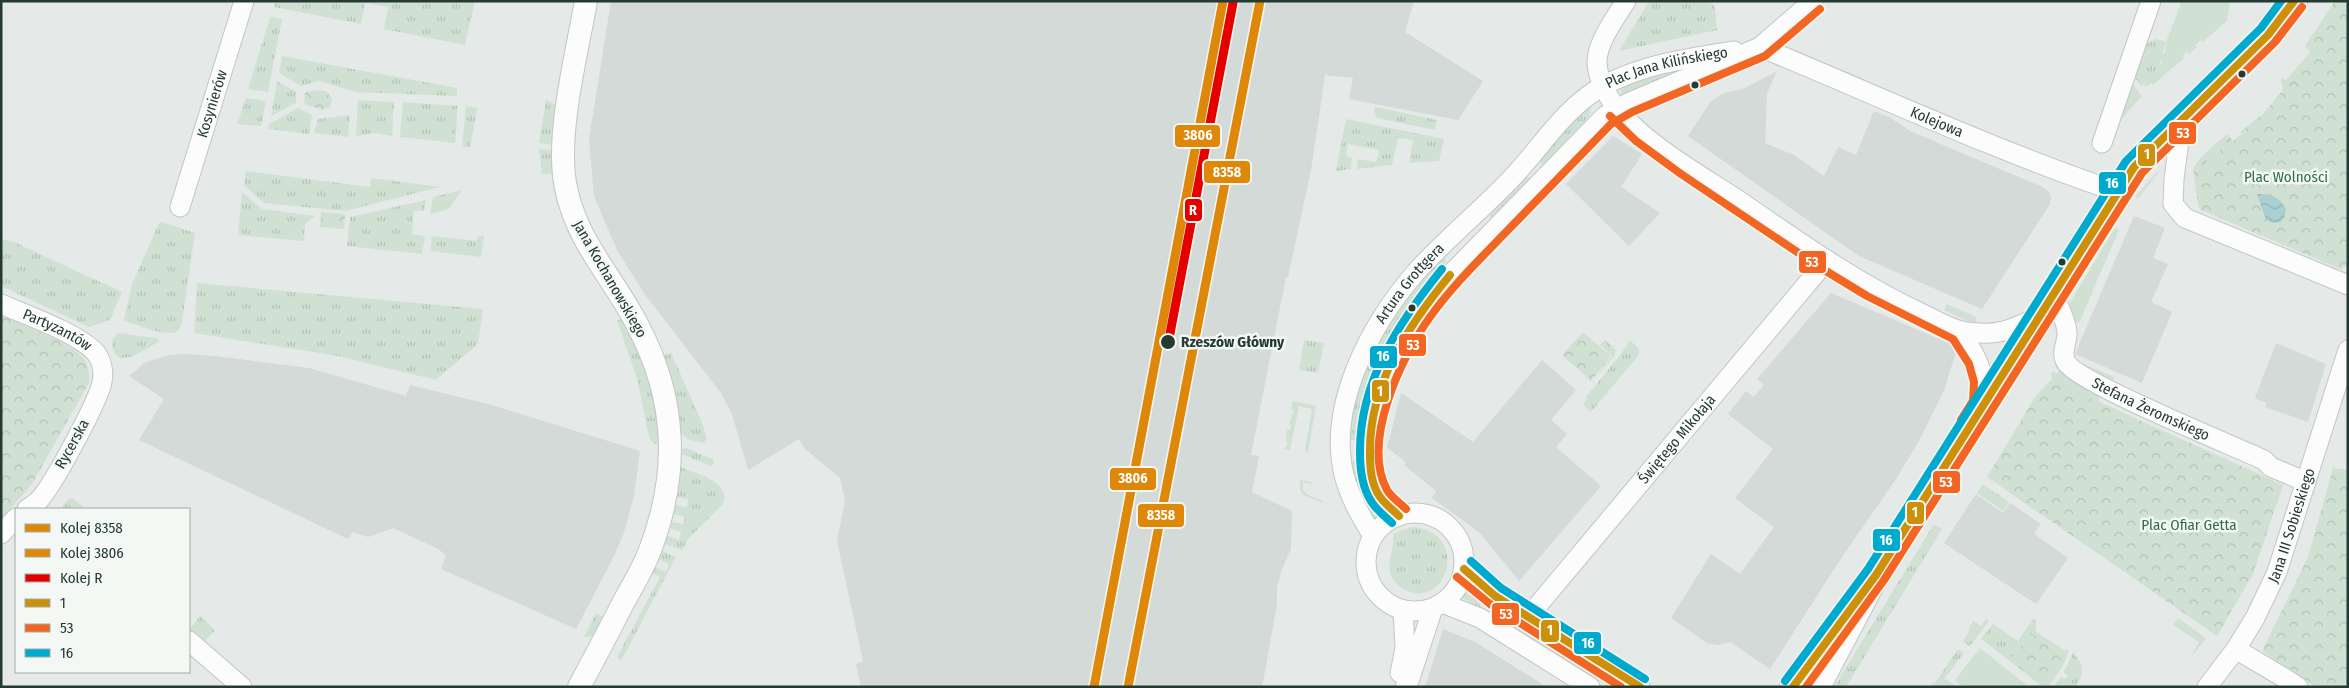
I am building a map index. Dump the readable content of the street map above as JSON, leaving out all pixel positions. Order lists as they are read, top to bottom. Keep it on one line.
{"streets":{"street":["Plac Jana Kilińskiego","Kosynierów","Kolejowa","Jana Kochanowskiego","Artura Grottgera","Partyzantów","Stefana Żeromskiego","Świętego Mikołaja","Rycerska","Jana III Sobieskiego"]},"crossings":[["Plac Jana Kilińskiego","Kolejowa"],["Plac Jana Kilińskiego","Artura Grottgera"],["Partyzantów","Rycerska"],["Stefana Żeromskiego","Jana III Sobieskiego"]],"parks":["Plac Wolności","Plac Ofiar Getta"],"places":["Rzeszów Główny"],"lines":["rail line 8358","rail line 3806","transit line 1","transit line 16","rail line R","transit line 53"],"legend":["Kolej 8358","Kolej 3806","Kolej R","1","53","16"]}
